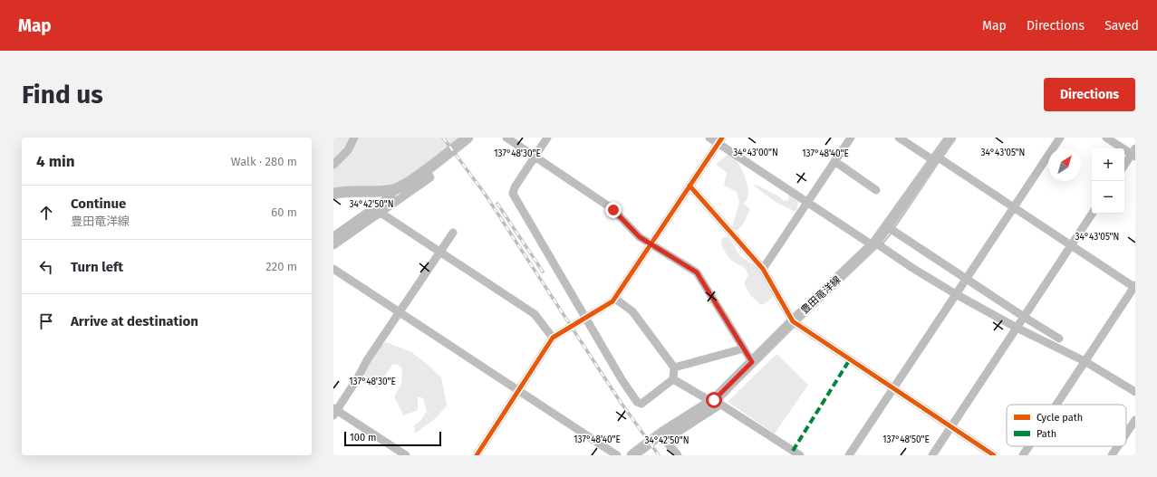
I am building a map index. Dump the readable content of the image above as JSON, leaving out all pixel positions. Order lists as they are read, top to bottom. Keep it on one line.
{"streets":{"main road":["豊田竜洋線"]},"legend":["Cycle path","Path"],"scale_bar":"100 m","north":"top right","page":{"header":"Map","nav":["Map","Directions","Saved"],"buttons":"Directions","title":"Find us","heading":["4 min","Walk · 280 m"],"map_buttons":["+","−"],"list":[["Continue","豊田竜洋線","60 m"],["Turn left","220 m"],"Arrive at destination"],"scale":"100 m"},"coordinates":["34°43'00\"N","34°43'05\"N","137°48'30\"E","137°48'40\"E","34°42'50\"N","137°48'50\"E"]}
